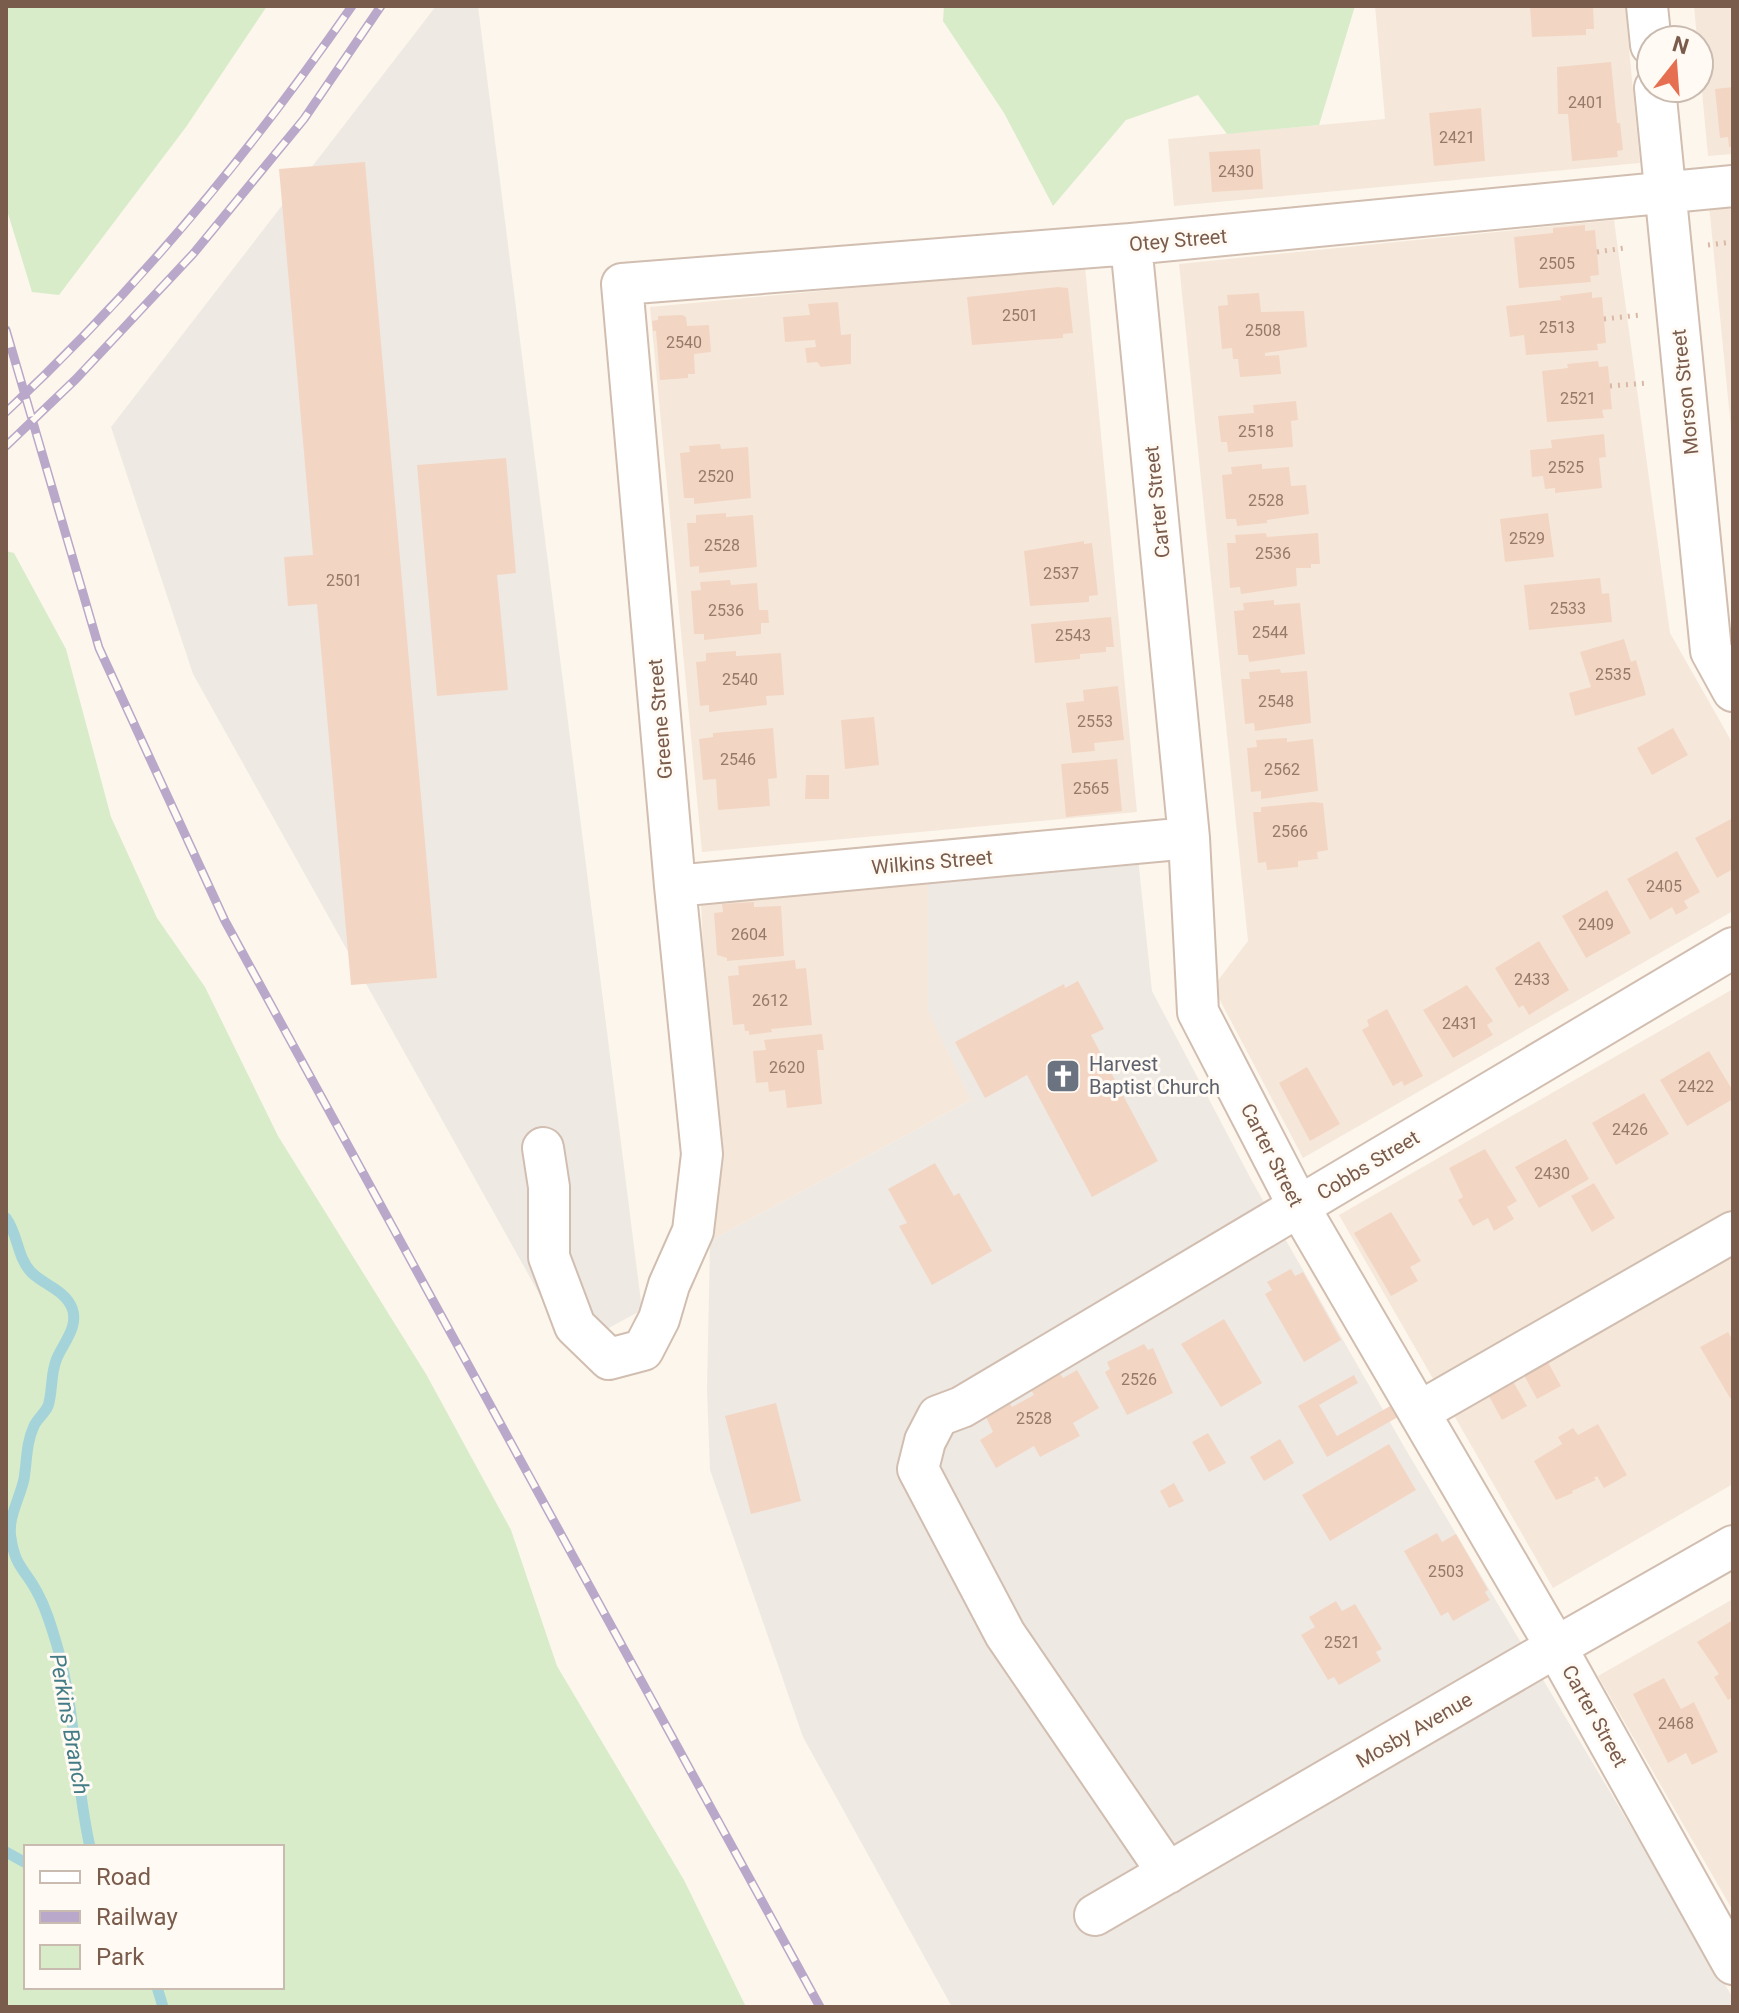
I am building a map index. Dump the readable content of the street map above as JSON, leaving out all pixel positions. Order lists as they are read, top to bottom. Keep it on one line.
{"streets":{"street":["Otey Street","Morson Street","Carter Street","Greene Street","Wilkins Street","Cobbs Street","Mosby Avenue"]},"crossings":[["Otey Street","Morson Street"],["Otey Street","Carter Street"],["Otey Street","Greene Street"],["Carter Street","Wilkins Street"],["Carter Street","Cobbs Street"],["Carter Street","Mosby Avenue"],["Greene Street","Wilkins Street"],["Cobbs Street","Mosby Avenue"]],"water":["Perkins Branch"],"places":{"church":["Harvest Baptist Church"]},"house_numbers":["2401","2421","2430","2505","2501","2513","2508","2540","2521","2518","2525","2520","2528","2529","2528","2536","2537","2501","2533","2536","2544","2543","2535","2540","2548","2553","2546","2562","2565","2566","2405","2409","2604","2433","2612","2431","2620","2422","2426","2430","2526","2528","2503","2521","2468"],"legend":["Road","Railway","Park"],"north":"top"}
